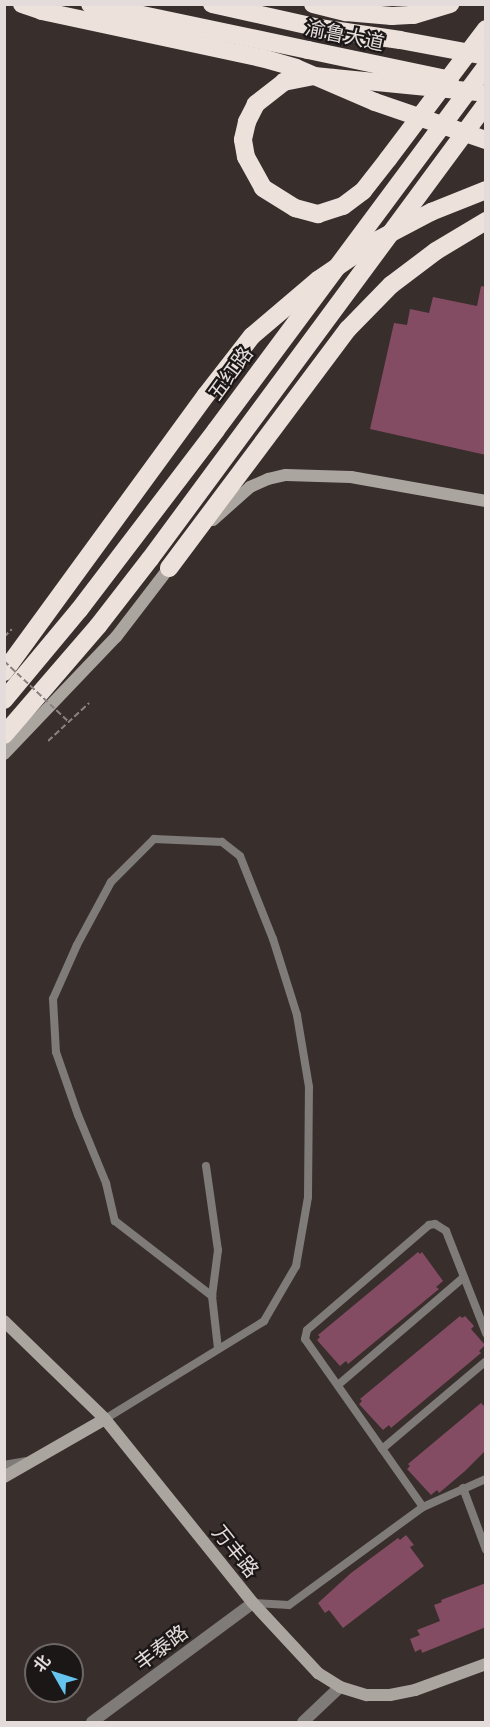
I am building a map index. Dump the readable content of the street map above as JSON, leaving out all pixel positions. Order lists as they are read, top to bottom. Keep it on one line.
{"streets":{"highway":["渝鲁大道","五红路"],"street":["万丰路","丰泰路"]},"crossings":[["万丰路","丰泰路"]],"north":"top left"}
